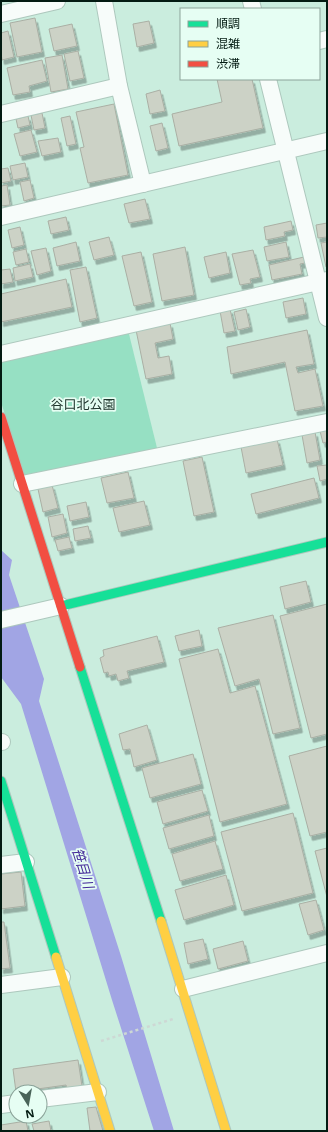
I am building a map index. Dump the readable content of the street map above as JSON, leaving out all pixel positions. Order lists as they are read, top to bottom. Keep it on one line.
{"water":["笹目川"],"parks":["谷口北公園"],"legend":["順調","混雑","渋滞"],"north":"bottom"}
